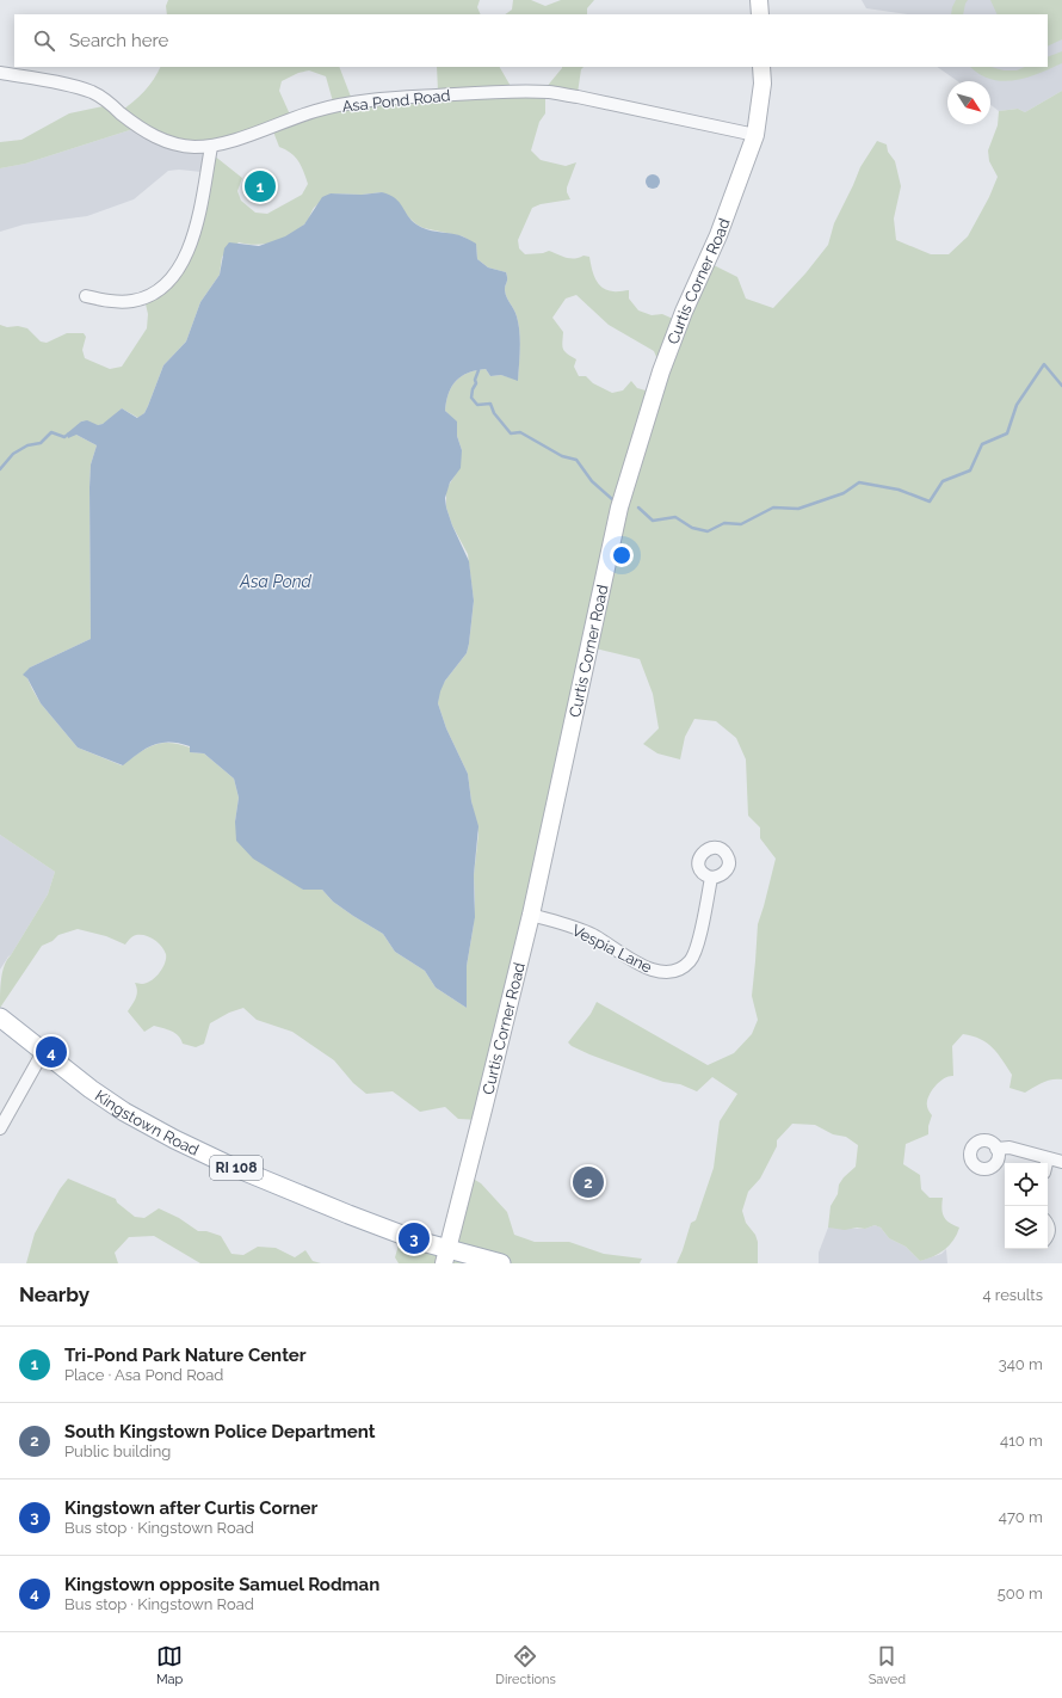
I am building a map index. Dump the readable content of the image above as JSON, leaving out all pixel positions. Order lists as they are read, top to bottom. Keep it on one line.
{"streets":{"main road":["Kingstown Road","RI 108"],"street":["Asa Pond Road","Curtis Corner Road","Vespia Lane"]},"crossings":[["Asa Pond Road","Curtis Corner Road"],["Curtis Corner Road","Vespia Lane"],["Curtis Corner Road","Kingstown Road"]],"water":["Asa Pond"],"north":"bottom right","page":{"search":"Search here","pins":["1","4","2","3"],"heading":["Nearby","4 results"],"list":[{"mark":"1","name":"Tri-Pond Park Nature Center","note":"Place · Asa Pond Road","value":"340 m"},{"mark":"2","name":"South Kingstown Police Department","note":"Public building","value":"410 m"},{"mark":"3","name":"Kingstown after Curtis Corner","note":"Bus stop · Kingstown Road","value":"470 m"},{"mark":"4","name":"Kingstown opposite Samuel Rodman","note":"Bus stop · Kingstown Road","value":"500 m"}],"nav":["Map","Directions","Saved"]}}
